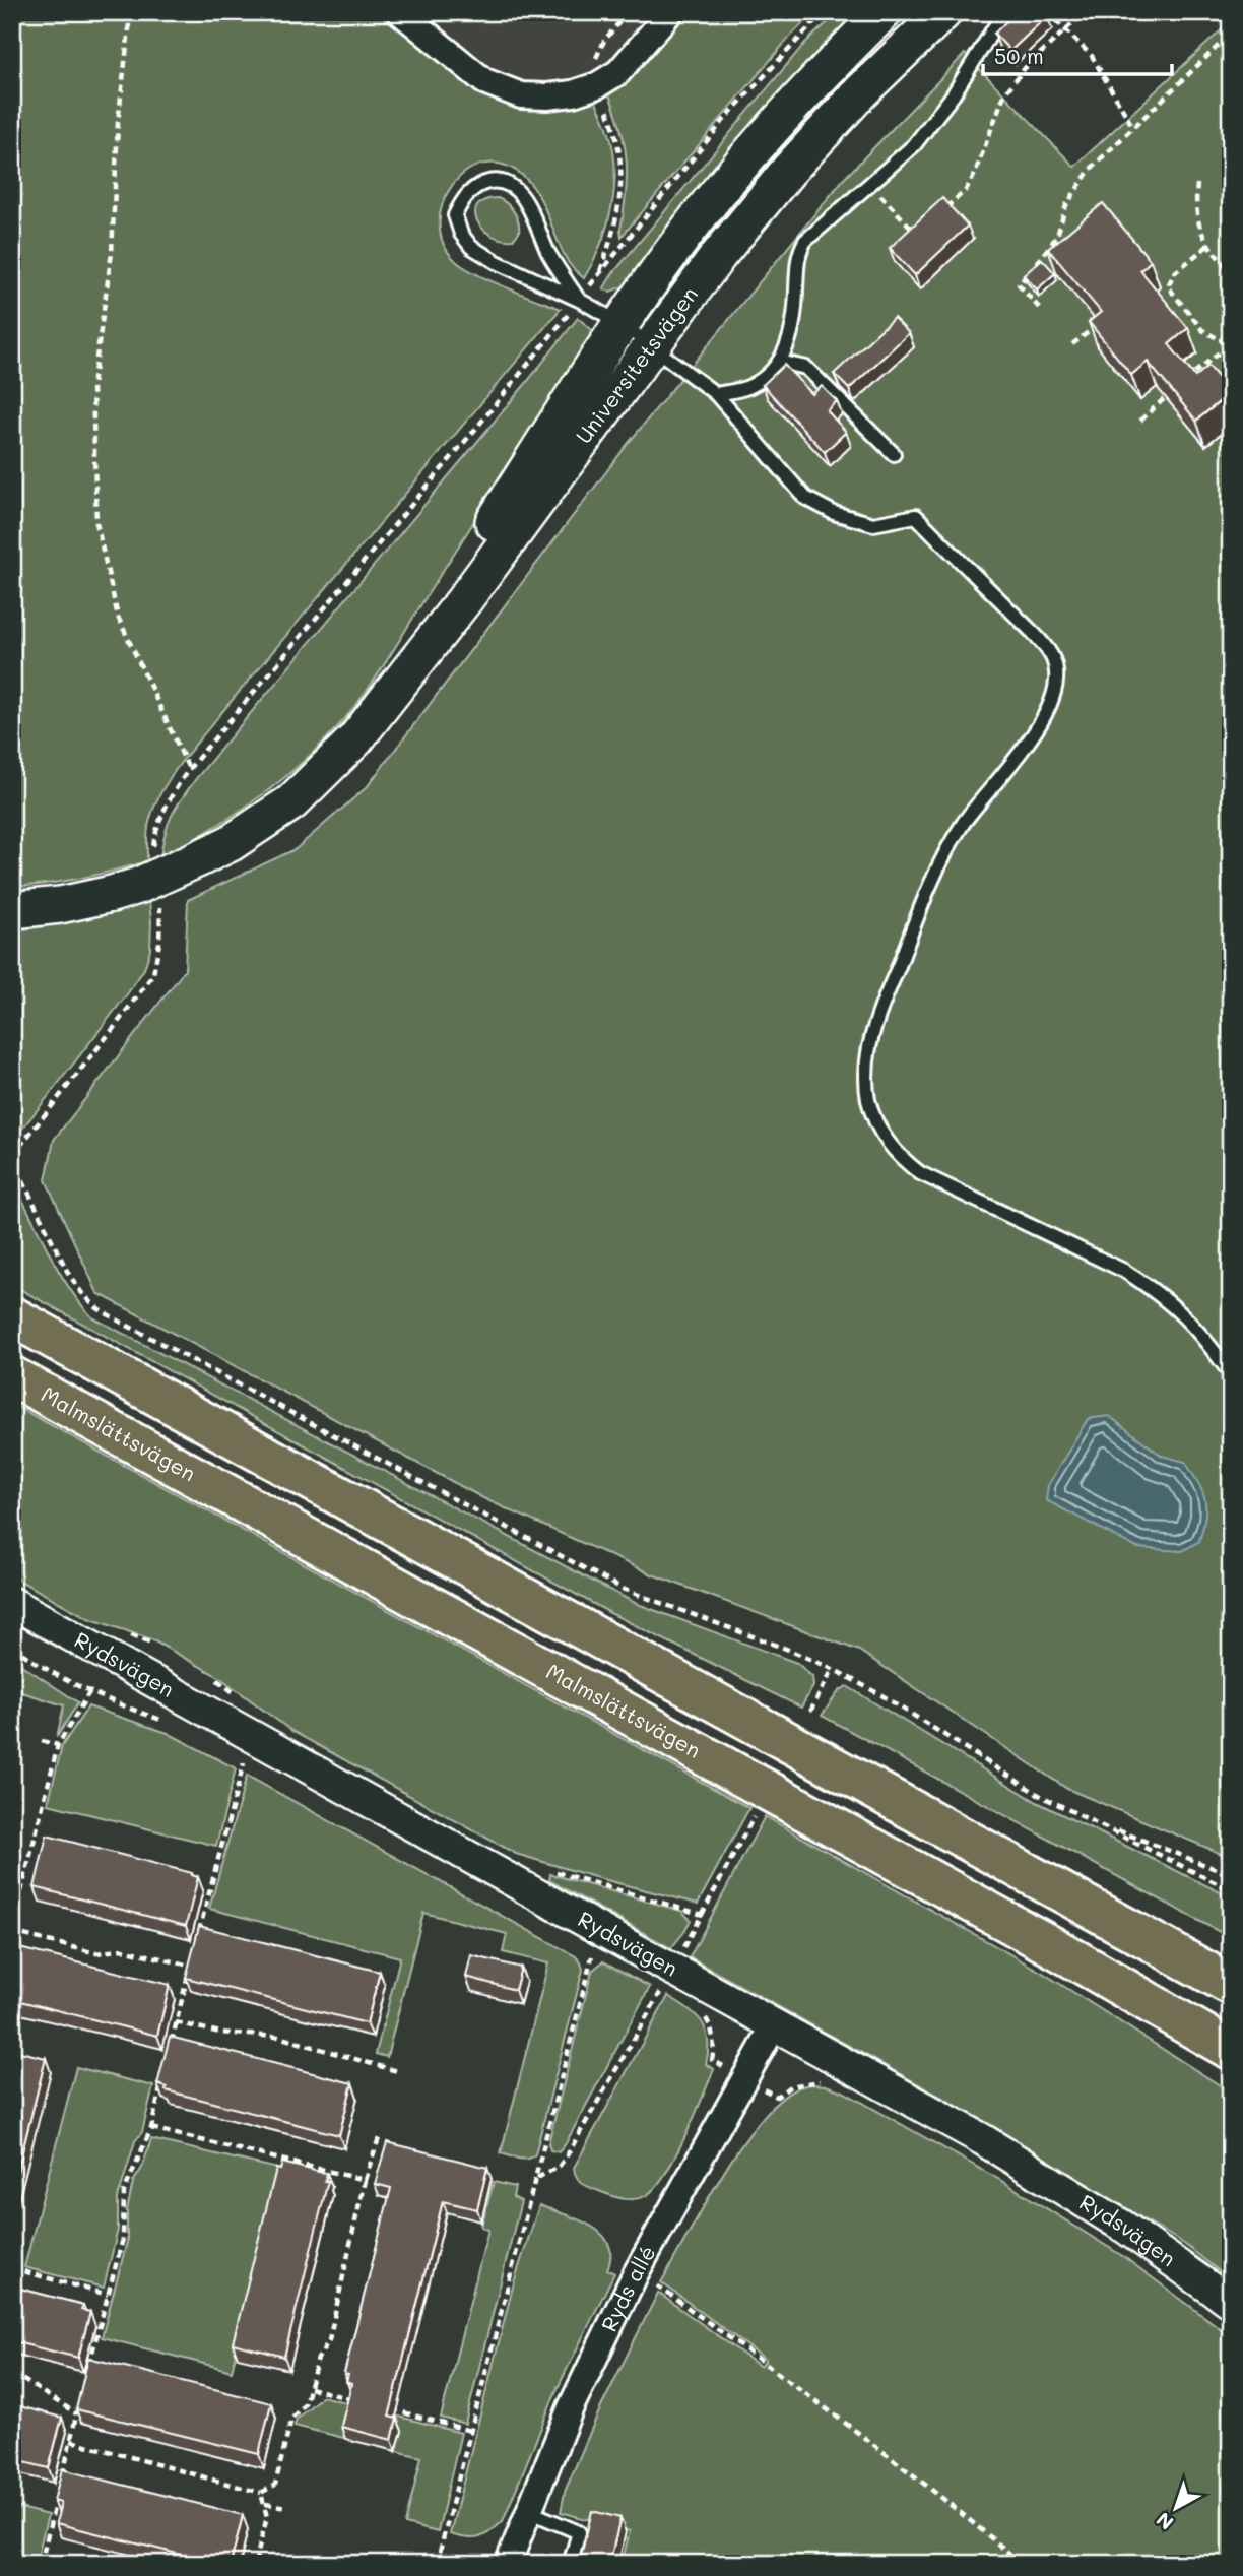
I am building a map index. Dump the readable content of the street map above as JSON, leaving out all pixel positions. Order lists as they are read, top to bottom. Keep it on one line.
{"streets":{"highway":["Malmslättsvägen"],"main road":["Universitetsvägen"],"street":["Rydsvägen","Ryds allé"]},"crossings":[["Rydsvägen","Ryds allé"]],"scale_bar":"50 m","north":"bottom left"}
